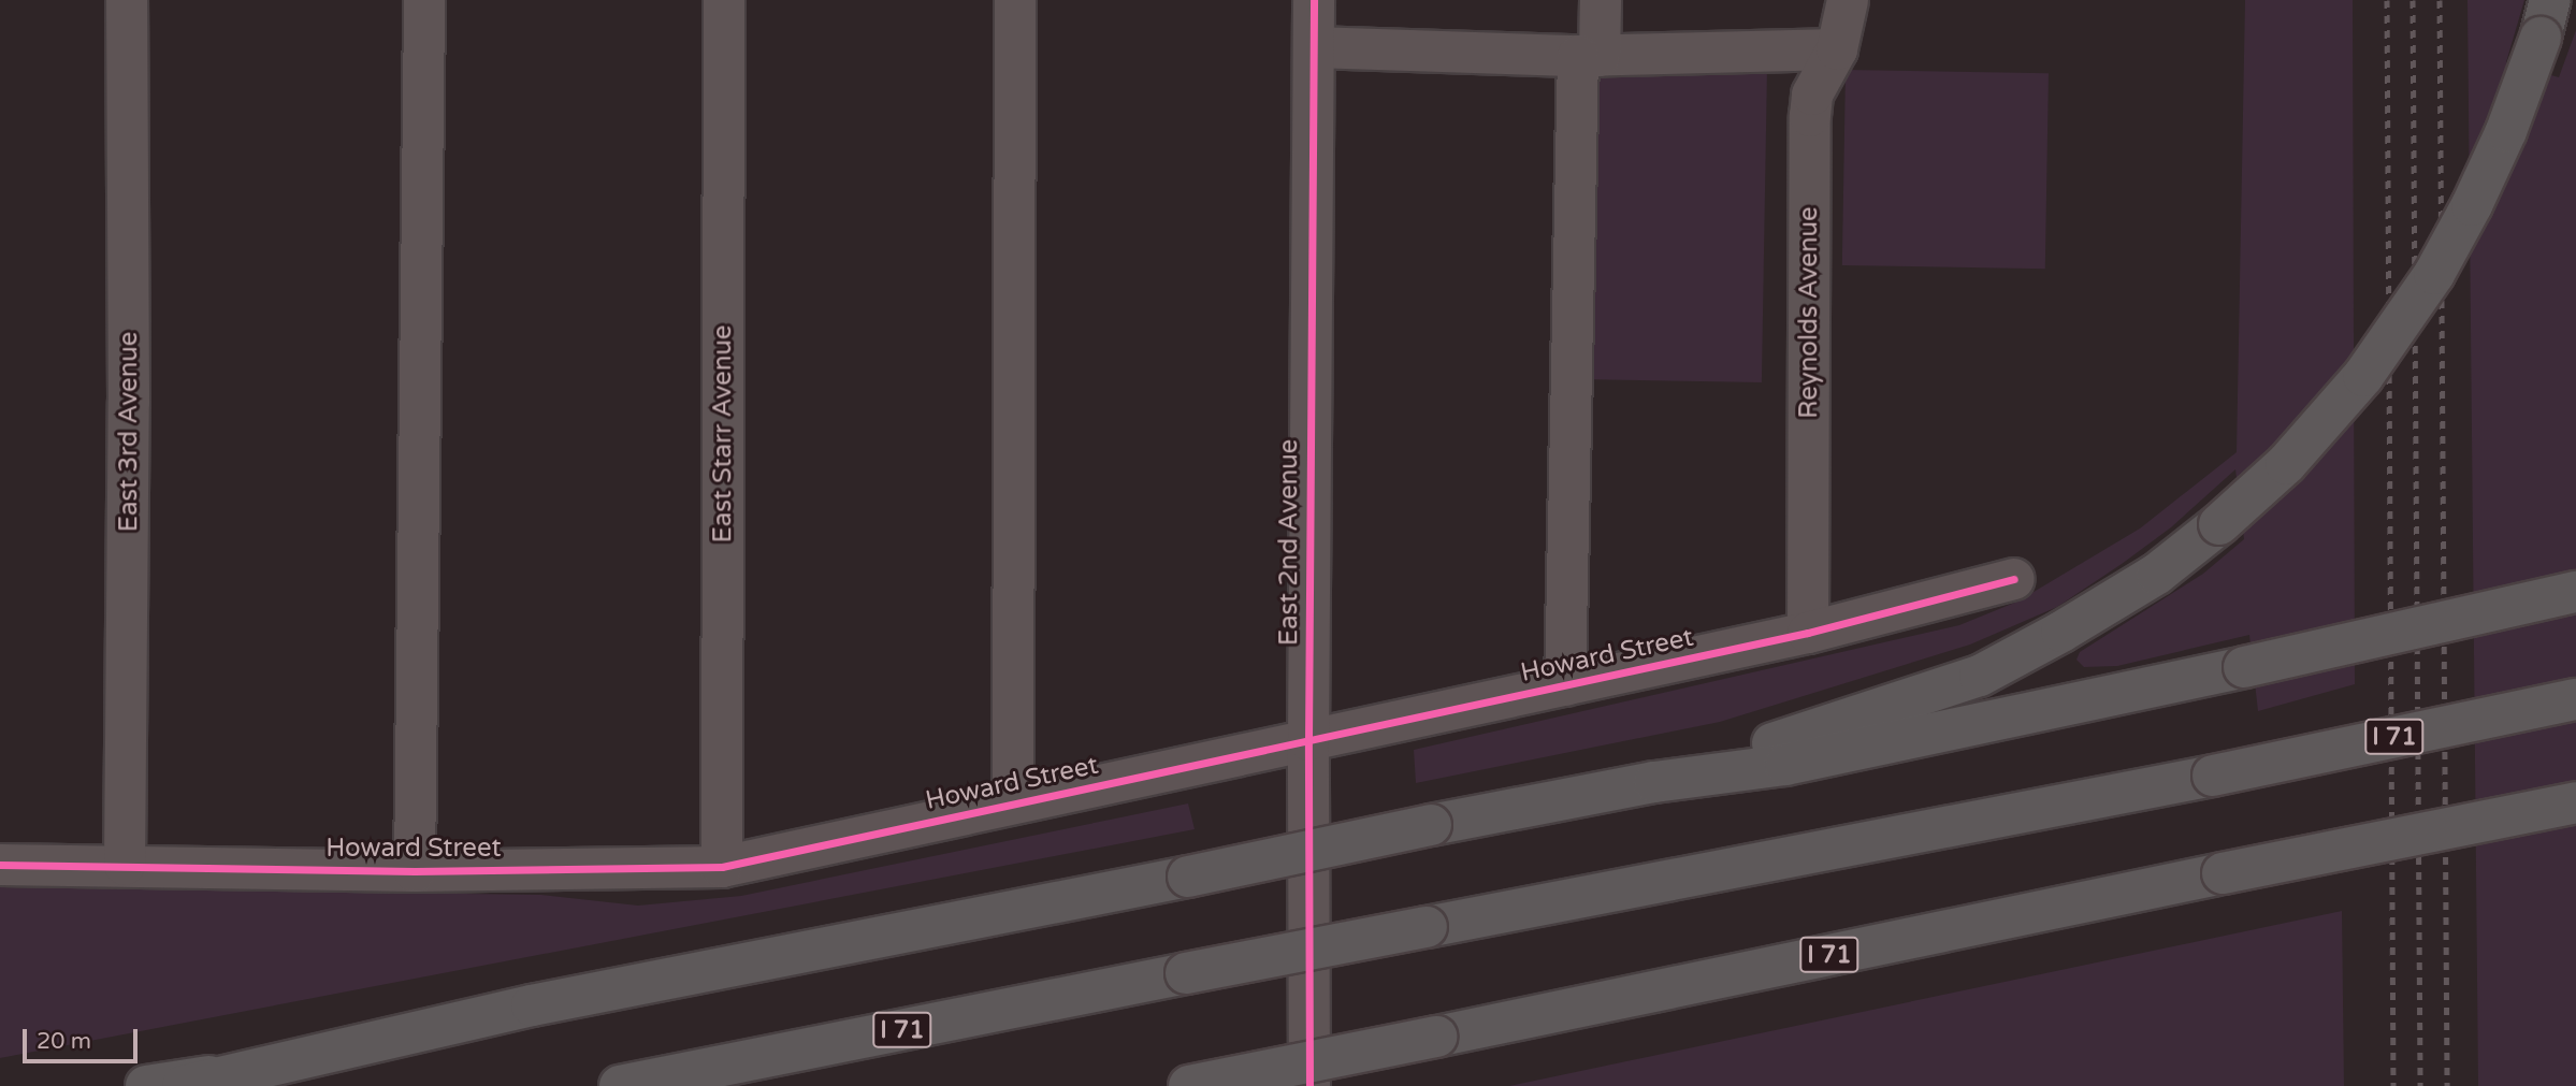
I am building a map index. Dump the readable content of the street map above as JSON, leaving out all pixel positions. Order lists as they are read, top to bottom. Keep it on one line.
{"streets":{"highway":["I 71"],"street":["Reynolds Avenue","East 3rd Avenue","East Starr Avenue","East 2nd Avenue","Howard Street"]},"crossings":[["Reynolds Avenue","Howard Street"],["East 3rd Avenue","Howard Street"],["East Starr Avenue","Howard Street"],["East 2nd Avenue","Howard Street"]],"scale_bar":"20 m"}
